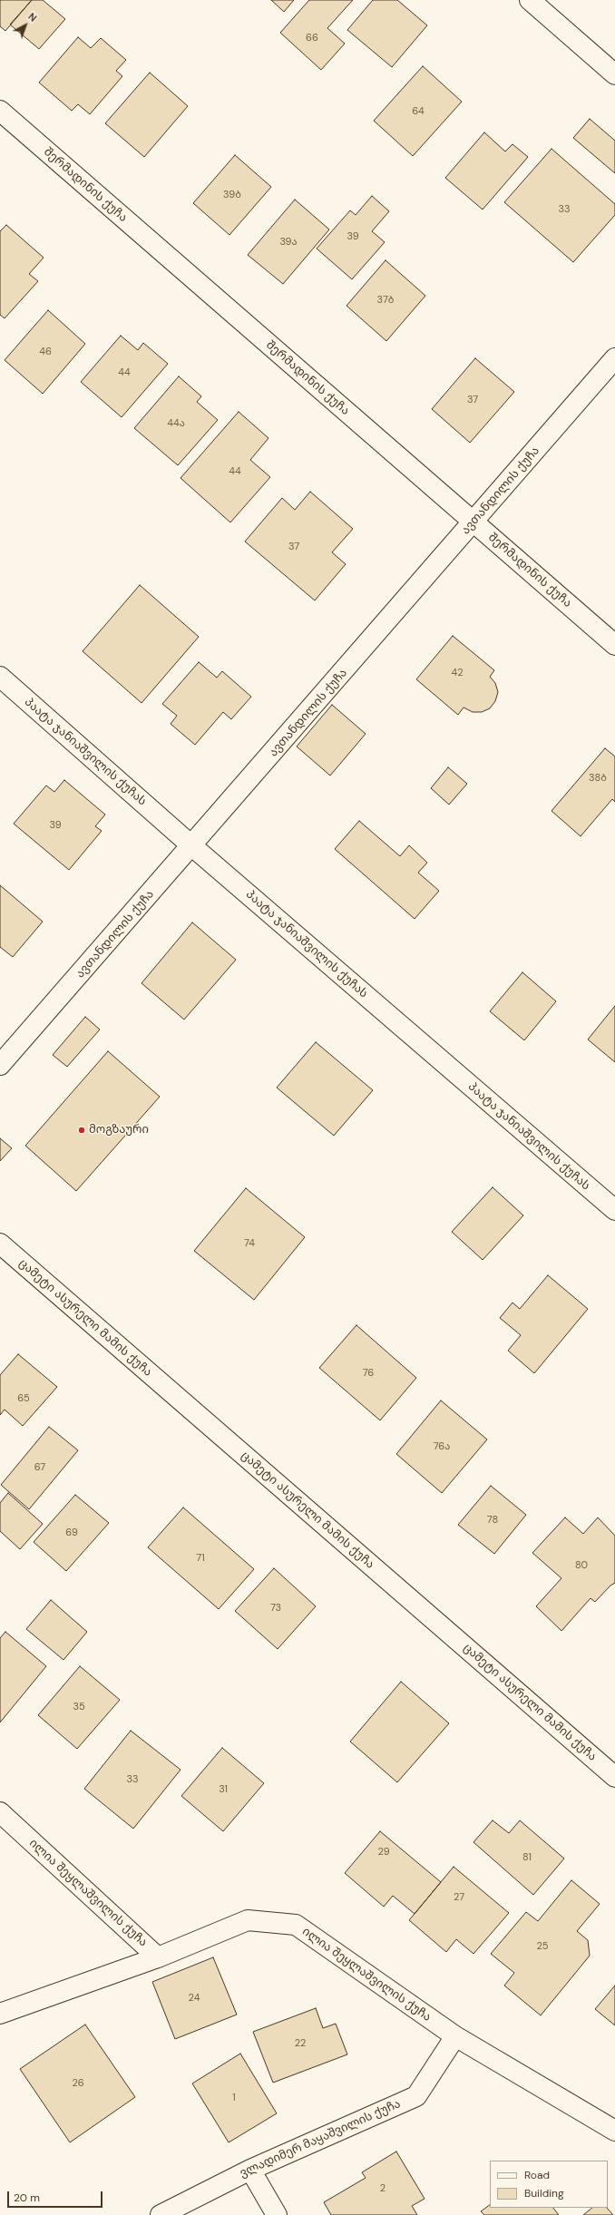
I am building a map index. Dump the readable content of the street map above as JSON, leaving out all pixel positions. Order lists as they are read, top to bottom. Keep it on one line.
{"streets":{"street":["შერმადინის ქუჩა","ავთანდილის ქუჩა","პაატა ჯანიაშვილის ქუჩას","ცამეტი ასურელი მამის ქუჩა","ილია შეყლაშვილის ქუჩა","ვლადიმერ მაყაშვილის ქუჩა"]},"crossings":[["შერმადინის ქუჩა","ავთანდილის ქუჩა"],["ავთანდილის ქუჩა","პაატა ჯანიაშვილის ქუჩას"],["ილია შეყლაშვილის ქუჩა","ვლადიმერ მაყაშვილის ქუჩა"]],"places":["მოგზაური"],"house_numbers":["66","64","39ბ","33","39","39ა","37ბ","46","44","37","44ა","44","37","42","38ბ","39","74","76","65","76ა","67","78","69","71","80","73","35","33","31","29","81","27","25","24","22","26","1","2"],"legend":["Road","Building"],"scale_bar":"20 m","north":"top right"}
